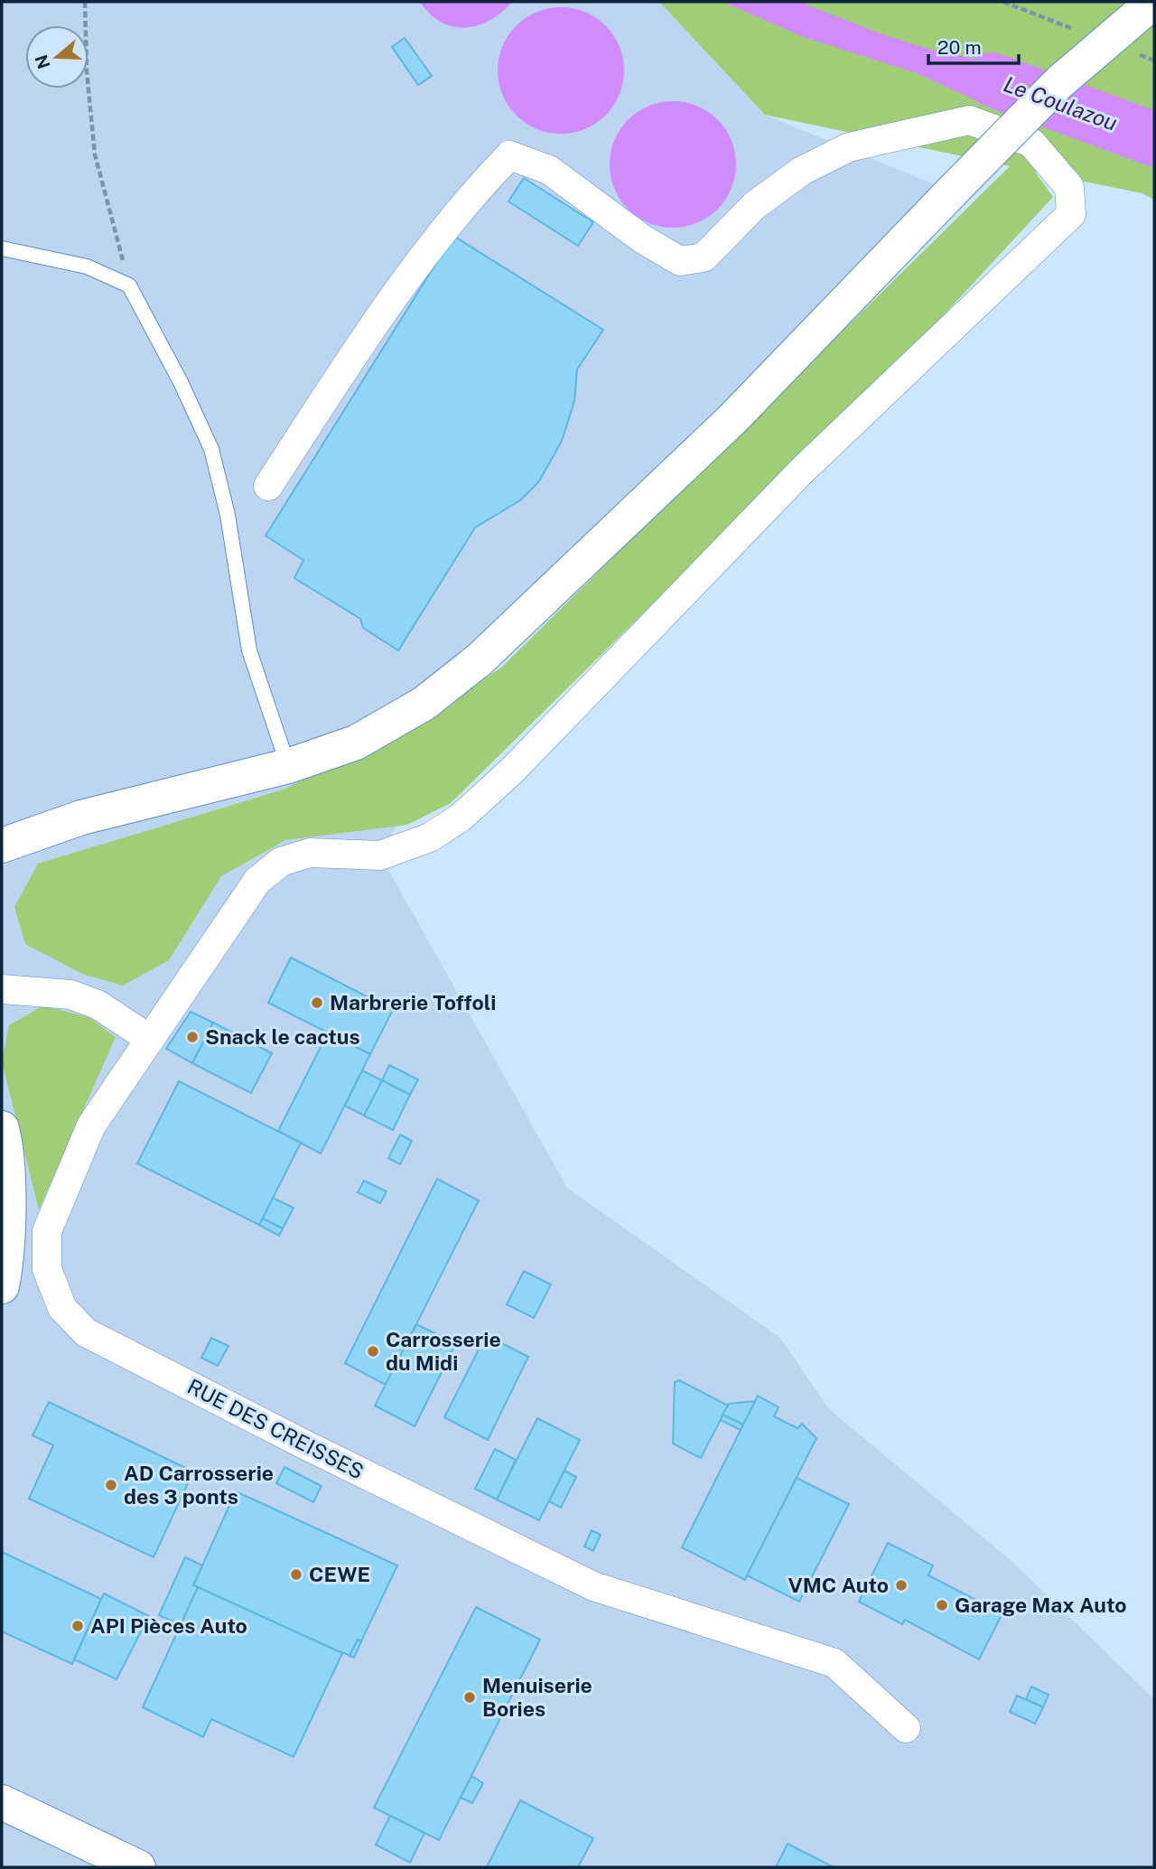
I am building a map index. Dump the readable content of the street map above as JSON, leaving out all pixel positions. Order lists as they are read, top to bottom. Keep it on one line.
{"streets":{"street":["RUE DES CREISSES"]},"water":["Le Coulazou"],"places":["Marbrerie Toffoli","Snack le cactus","Carrosserie du Midi","AD Carrosserie des 3 ponts","CEWE","VMC Auto","Garage Max Auto","API Pièces Auto","Menuiserie Bories"],"scale_bar":"20 m","north":"left"}
